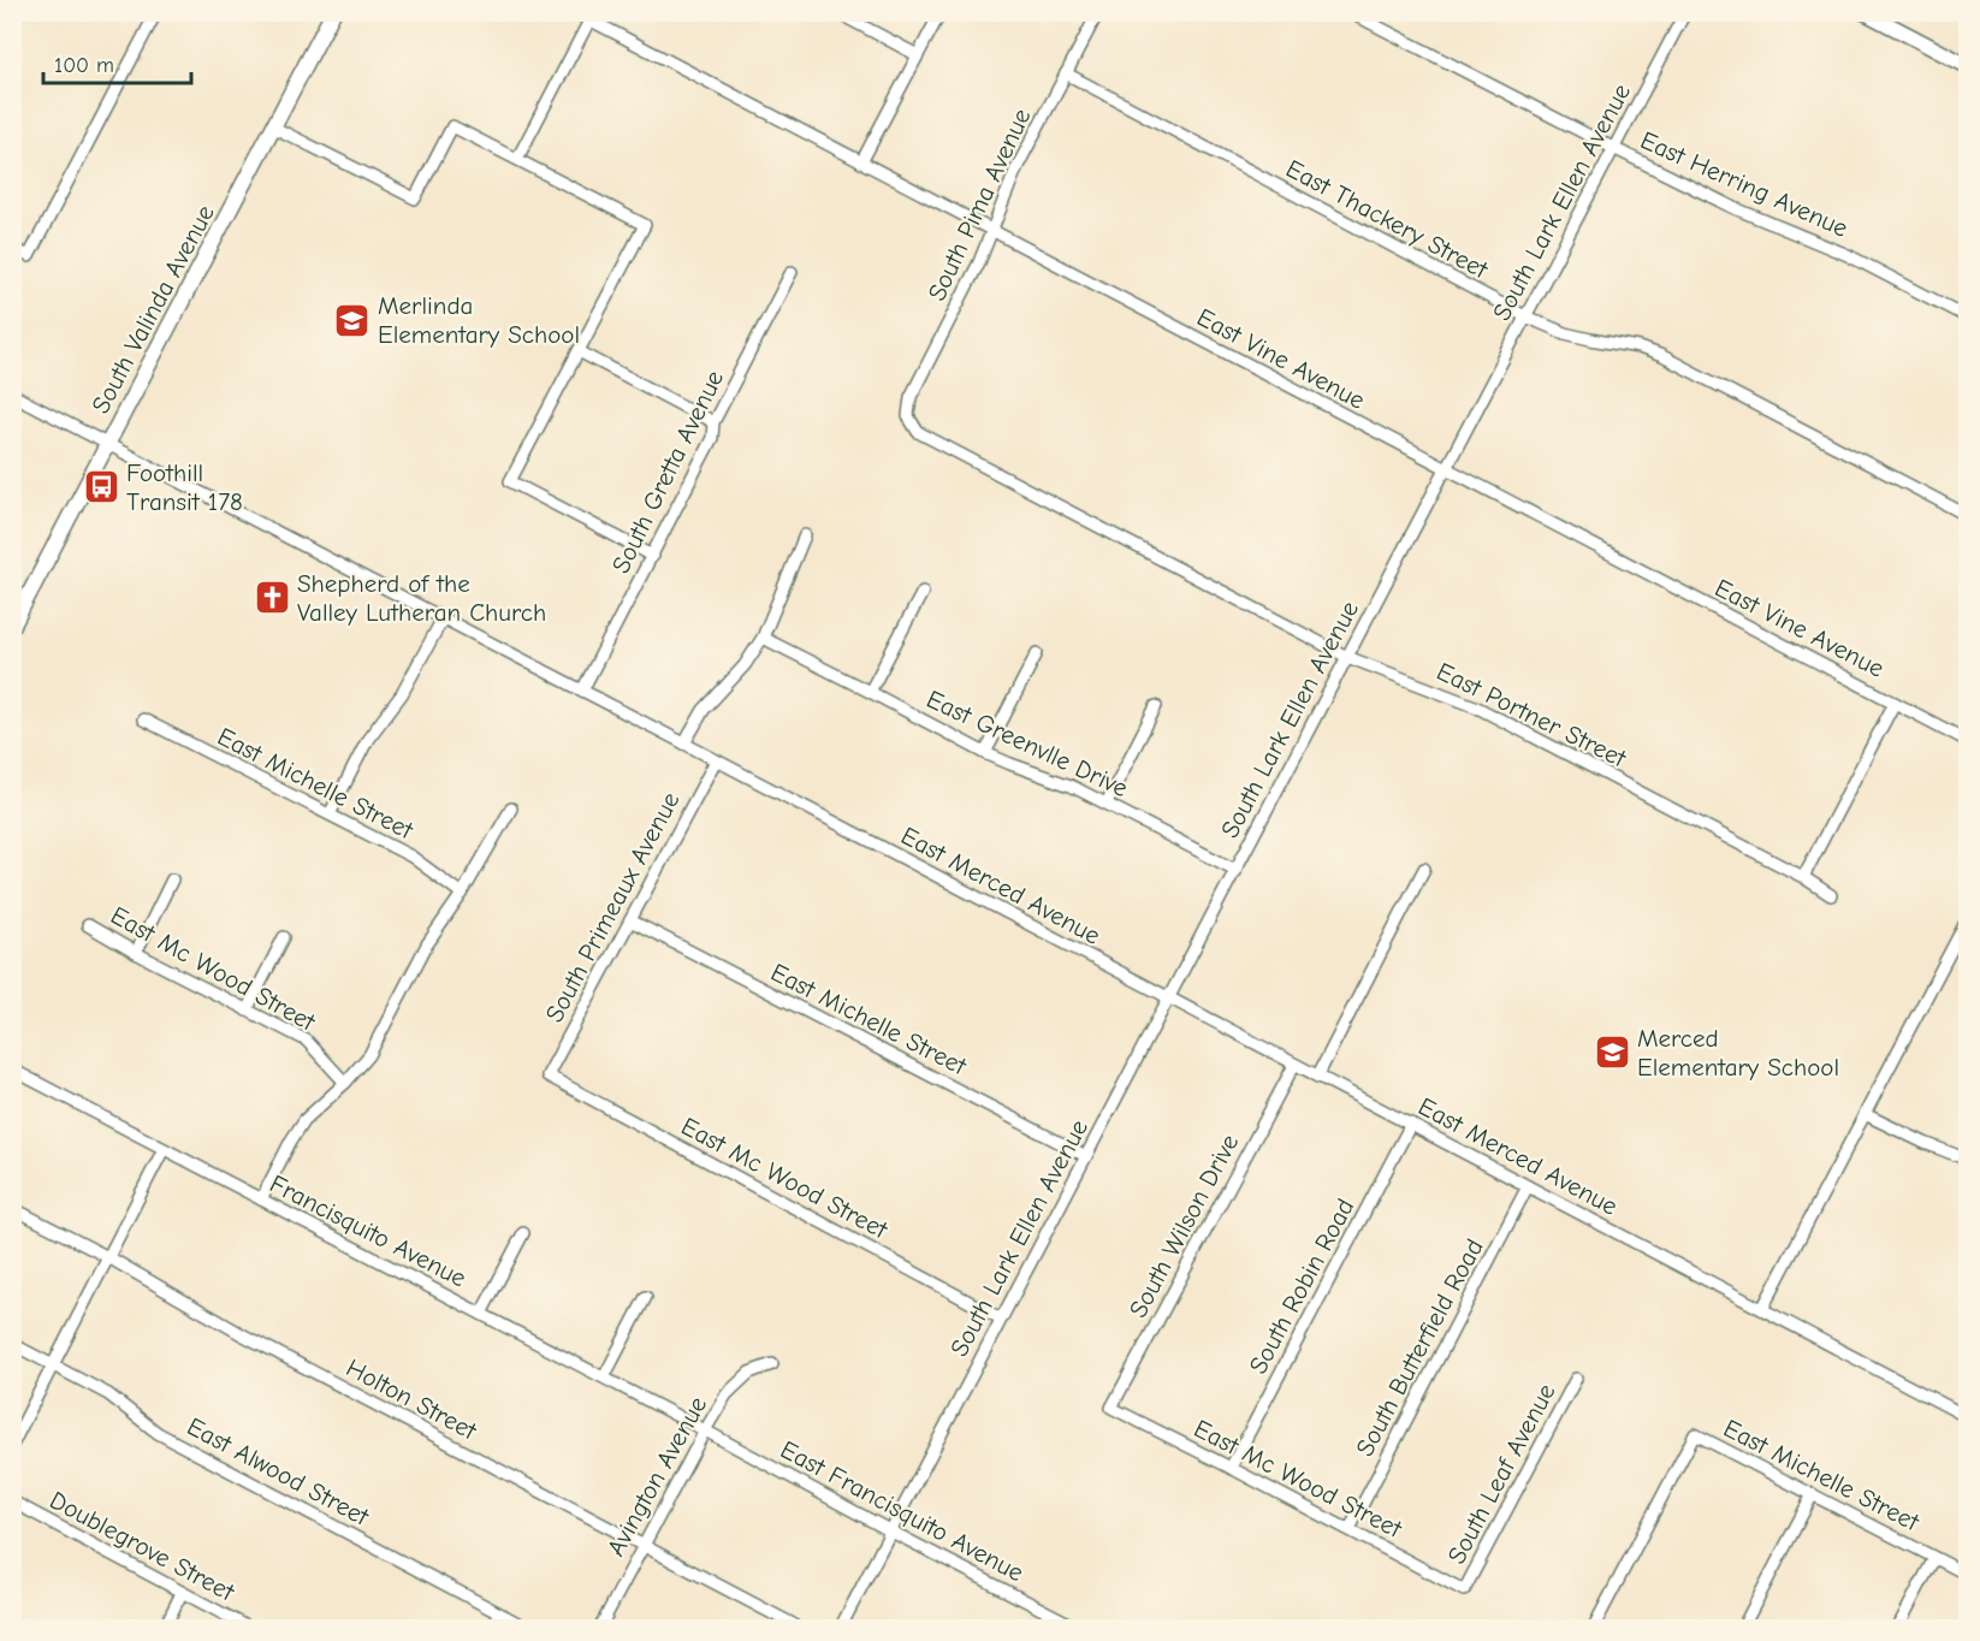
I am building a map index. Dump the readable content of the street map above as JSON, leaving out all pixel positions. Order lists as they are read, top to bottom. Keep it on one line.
{"streets":{"main road":["South Valinda Avenue"],"street":["East Herring Avenue","South Lark Ellen Avenue","South Pima Avenue","East Thackery Street","East Vine Avenue","South Gretta Avenue","East Portner Street","East Greenvlle Drive","East Michelle Street","East Merced Avenue","South Primeaux Avenue","East Mc Wood Street","South Wilson Drive","Francisquito Avenue","South Robin Road","South Butterfield Road","Holton Street","East Alwood Street","South Leaf Avenue","Avington Avenue","East Francisquito Avenue","Doublegrove Street"]},"crossings":[["East Herring Avenue","South Lark Ellen Avenue"],["South Lark Ellen Avenue","East Thackery Street"],["South Lark Ellen Avenue","East Vine Avenue"],["South Lark Ellen Avenue","East Portner Street"],["South Lark Ellen Avenue","East Greenvlle Drive"],["South Lark Ellen Avenue","East Michelle Street"],["South Lark Ellen Avenue","East Merced Avenue"],["South Lark Ellen Avenue","East Mc Wood Street"],["South Lark Ellen Avenue","East Francisquito Avenue"],["South Pima Avenue","East Thackery Street"],["South Pima Avenue","East Vine Avenue"],["South Pima Avenue","East Portner Street"],["South Valinda Avenue","East Merced Avenue"],["South Gretta Avenue","East Merced Avenue"],["East Michelle Street","South Primeaux Avenue"],["East Merced Avenue","South Primeaux Avenue"],["East Merced Avenue","South Wilson Drive"],["East Merced Avenue","South Robin Road"],["East Merced Avenue","South Butterfield Road"],["South Primeaux Avenue","East Mc Wood Street"],["East Mc Wood Street","South Wilson Drive"],["East Mc Wood Street","South Robin Road"],["East Mc Wood Street","South Butterfield Road"],["East Mc Wood Street","South Leaf Avenue"],["Francisquito Avenue","Avington Avenue"],["Francisquito Avenue","East Francisquito Avenue"],["Holton Street","Avington Avenue"],["Avington Avenue","East Francisquito Avenue"]],"places":{"school or university":["Merlinda Elementary School","Merced Elementary School"],"bus stop":["Foothill Transit 178"],"church":["Shepherd of the Valley Lutheran Church"]},"scale_bar":"100 m"}
